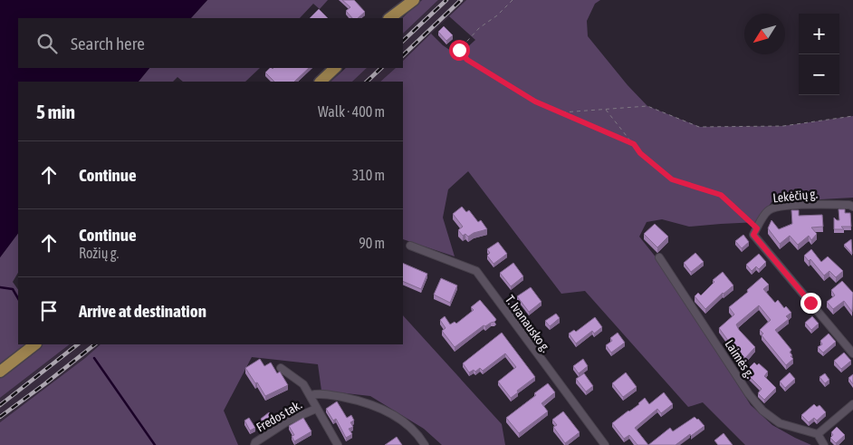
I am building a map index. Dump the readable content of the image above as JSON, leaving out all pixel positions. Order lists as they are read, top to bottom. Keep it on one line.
{"streets":{"street":["Lekėčių g.","T. Ivanausko g.","Laimės g.","Fredos tak."]},"north":"bottom left","page":{"map_buttons":["+","−"],"search":"Search here","heading":["5 min","Walk · 400 m"],"list":[["Continue","310 m"],["Continue","Rožių g.","90 m"],"Arrive at destination"]}}
